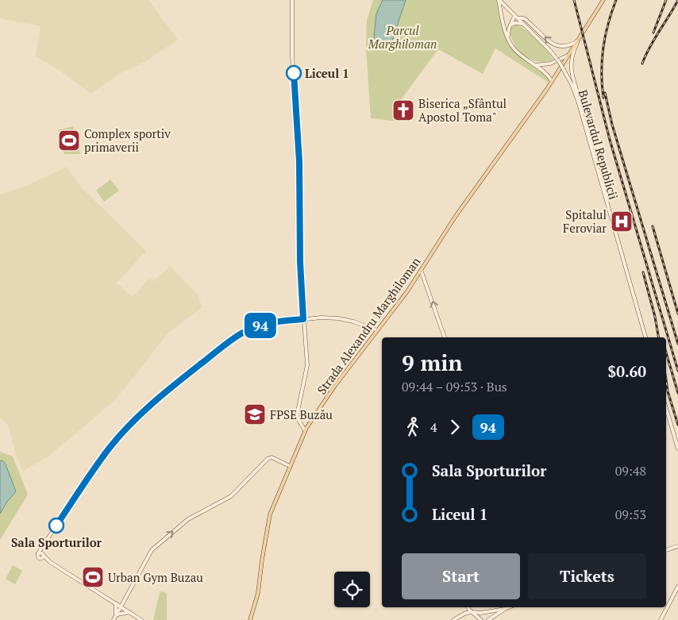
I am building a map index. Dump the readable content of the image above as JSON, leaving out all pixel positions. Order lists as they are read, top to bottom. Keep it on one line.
{"streets":{"main road":["Bulevardul Republicii","Strada Alexandru Marghiloman"]},"parks":["Parcul Marghiloman"],"places":{"other":["Liceul 1","Sala Sporturilor"],"church":["Biserica „Sfântul Apostol Toma\""],"sports":["Complex sportiv primaverii","Urban Gym Buzau"],"hospital":["Spitalul Feroviar"],"school or university":["FPSE Buzău"]},"lines":["bus line 94"],"page":{"on_map":"94","heading":["9 min","09:44 – 09:53 · Bus","$0.60"],"legs":["4","94"],"list":[{"name":"Sala Sporturilor","value":"09:48"},{"name":"Liceul 1","value":"09:53"}],"buttons":["Start","Tickets"]}}
